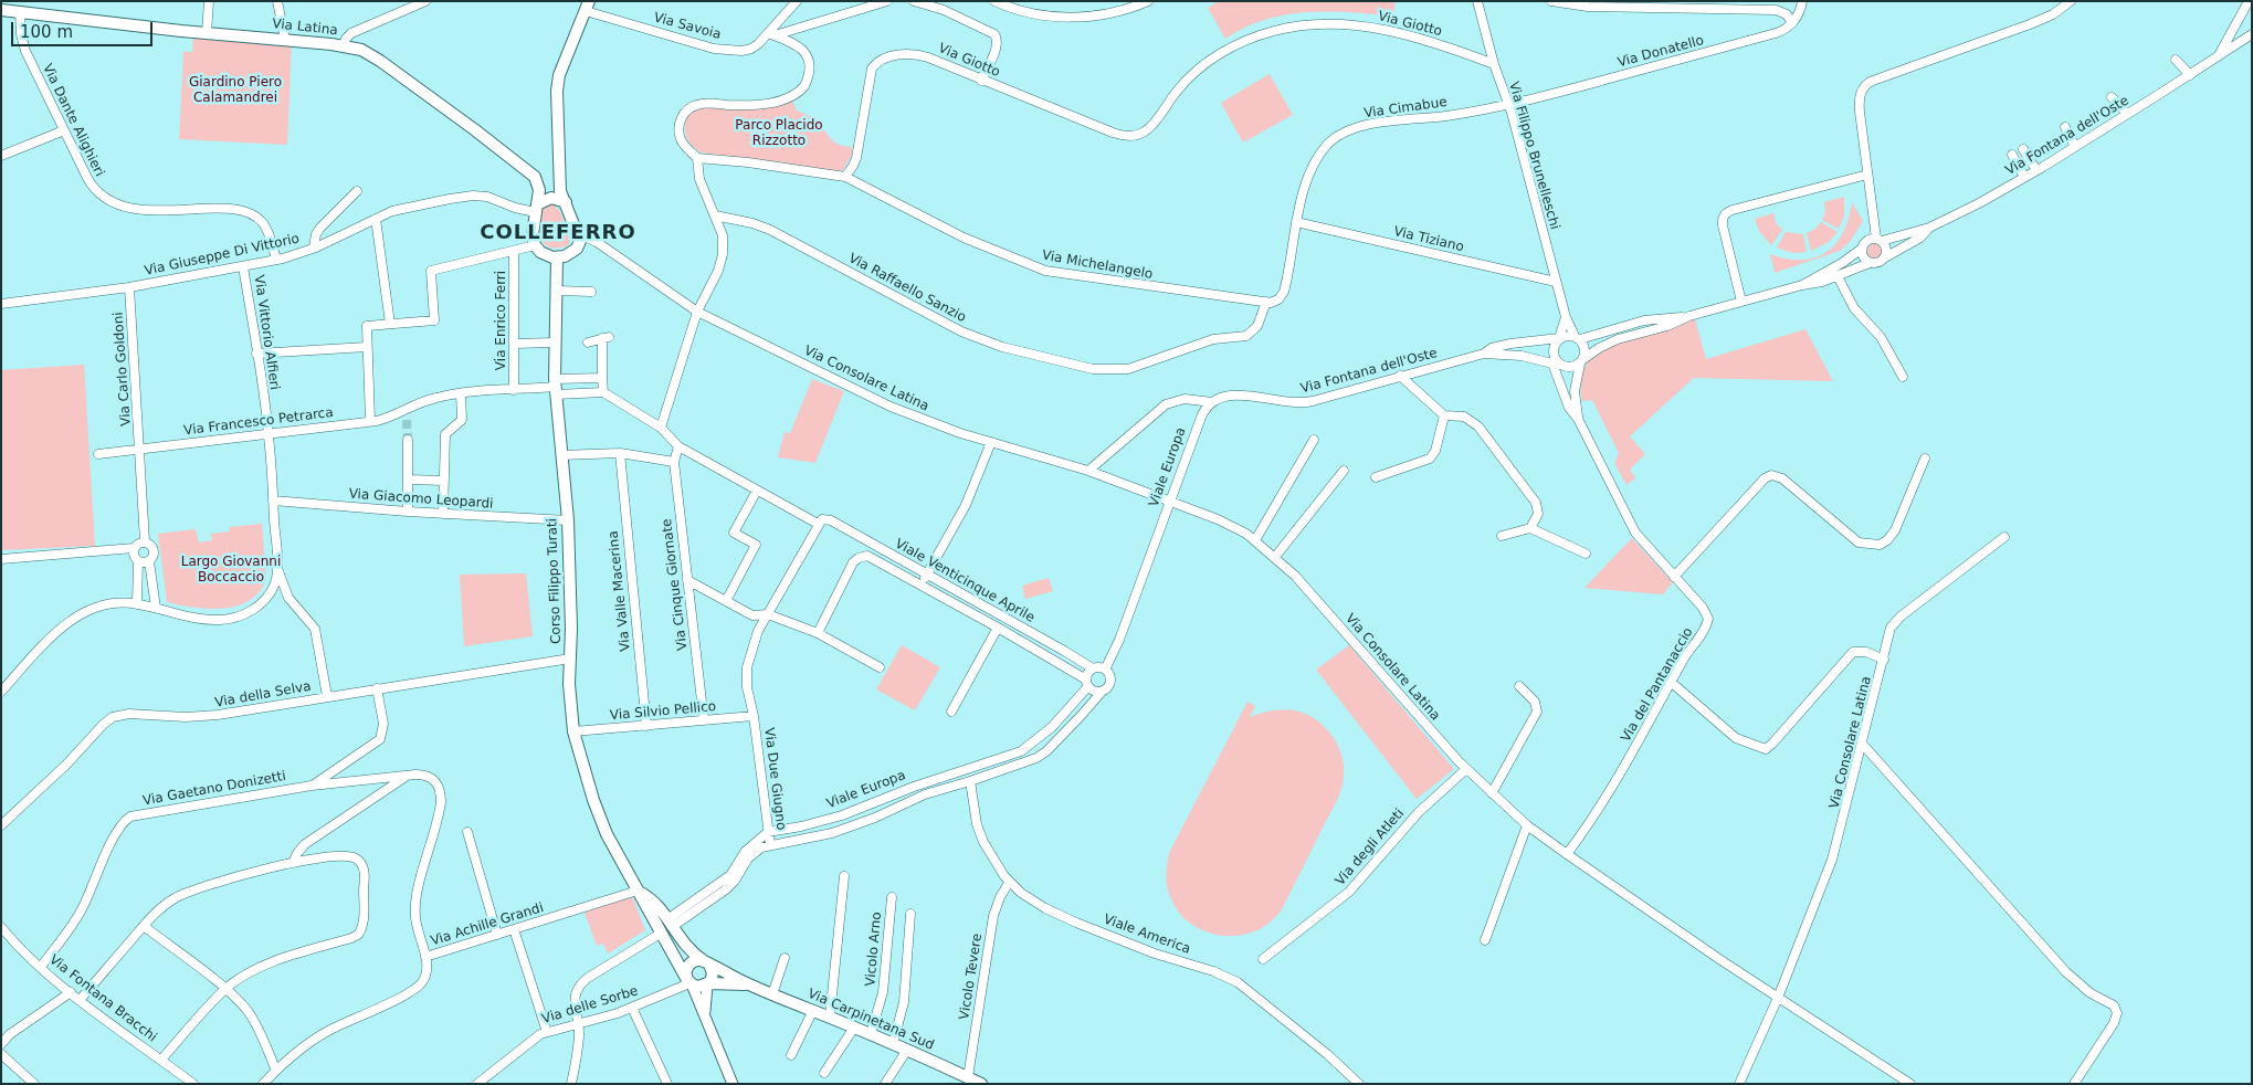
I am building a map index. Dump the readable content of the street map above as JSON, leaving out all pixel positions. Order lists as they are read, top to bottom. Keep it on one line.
{"streets":{"main road":["Via Latina","Corso Filippo Turati","Via Carpinetana Sud"],"street":["Via Giotto","Via Savoia","Via Donatello","Via Cimabue","Via Dante Alighieri","Via Fontana dell'Oste","Via Filippo Brunelleschi","Via Tiziano","Via Giuseppe Di Vittorio","Via Michelangelo","Via Raffaello Sanzio","Via Enrico Ferri","Via Vittorio Alfieri","Via Carlo Goldoni","Via Consolare Latina","Via Francesco Petrarca","Viale Europa","Via Giacomo Leopardi","Viale Venticinque Aprile","Via Cinque Giornate","Via Valle Macerina","Via del Pantanaccio","Via della Selva","Via Silvio Pellico","Via Due Giugno","Via Gaetano Donizetti","Via degli Atleti","Via Achille Grandi","Viale America","Vicolo Arno","Vicolo Tevere","Via Fontana Bracchi","Via delle Sorbe"]},"crossings":[["Via Giotto","Via Filippo Brunelleschi"],["Via Giotto","Via Michelangelo"],["Via Latina","Via Dante Alighieri"],["Via Latina","Via Giuseppe Di Vittorio"],["Via Latina","Via Consolare Latina"],["Via Latina","Corso Filippo Turati"],["Via Donatello","Via Cimabue"],["Via Donatello","Via Filippo Brunelleschi"],["Via Cimabue","Via Filippo Brunelleschi"],["Via Cimabue","Via Tiziano"],["Via Cimabue","Via Michelangelo"],["Via Cimabue","Via Raffaello Sanzio"],["Via Dante Alighieri","Via Giuseppe Di Vittorio"],["Via Fontana dell'Oste","Via Filippo Brunelleschi"],["Via Fontana dell'Oste","Via Consolare Latina"],["Via Fontana dell'Oste","Viale Europa"],["Via Fontana dell'Oste","Via del Pantanaccio"],["Via Filippo Brunelleschi","Via Tiziano"],["Via Filippo Brunelleschi","Via del Pantanaccio"],["Via Giuseppe Di Vittorio","Via Vittorio Alfieri"],["Via Giuseppe Di Vittorio","Via Carlo Goldoni"],["Via Giuseppe Di Vittorio","Via Consolare Latina"],["Via Giuseppe Di Vittorio","Corso Filippo Turati"],["Via Michelangelo","Via Raffaello Sanzio"],["Via Enrico Ferri","Via Francesco Petrarca"],["Via Vittorio Alfieri","Via Francesco Petrarca"],["Via Carlo Goldoni","Via Francesco Petrarca"],["Via Consolare Latina","Viale Europa"],["Via Consolare Latina","Corso Filippo Turati"],["Via Consolare Latina","Via del Pantanaccio"],["Via Consolare Latina","Via degli Atleti"],["Via Francesco Petrarca","Corso Filippo Turati"],["Viale Europa","Corso Filippo Turati"],["Viale Europa","Viale Venticinque Aprile"],["Viale Europa","Via Due Giugno"],["Viale Europa","Viale America"],["Via Giacomo Leopardi","Corso Filippo Turati"],["Corso Filippo Turati","Via della Selva"],["Corso Filippo Turati","Via Silvio Pellico"],["Corso Filippo Turati","Via Achille Grandi"],["Corso Filippo Turati","Via delle Sorbe"],["Corso Filippo Turati","Via Carpinetana Sud"],["Viale Venticinque Aprile","Via Cinque Giornate"],["Viale Venticinque Aprile","Via Due Giugno"],["Via Cinque Giornate","Via Silvio Pellico"],["Via Valle Macerina","Via Silvio Pellico"],["Via della Selva","Via Gaetano Donizetti"],["Via Silvio Pellico","Via Due Giugno"],["Via Gaetano Donizetti","Via Fontana Bracchi"],["Viale America","Vicolo Tevere"],["Vicolo Arno","Via Carpinetana Sud"],["Vicolo Tevere","Via Carpinetana Sud"],["Via delle Sorbe","Via Carpinetana Sud"]],"districts":["COLLEFERRO"],"parks":["Giardino Piero Calamandrei","Parco Placido Rizzotto","Largo Giovanni Boccaccio"],"scale_bar":"100 m"}
